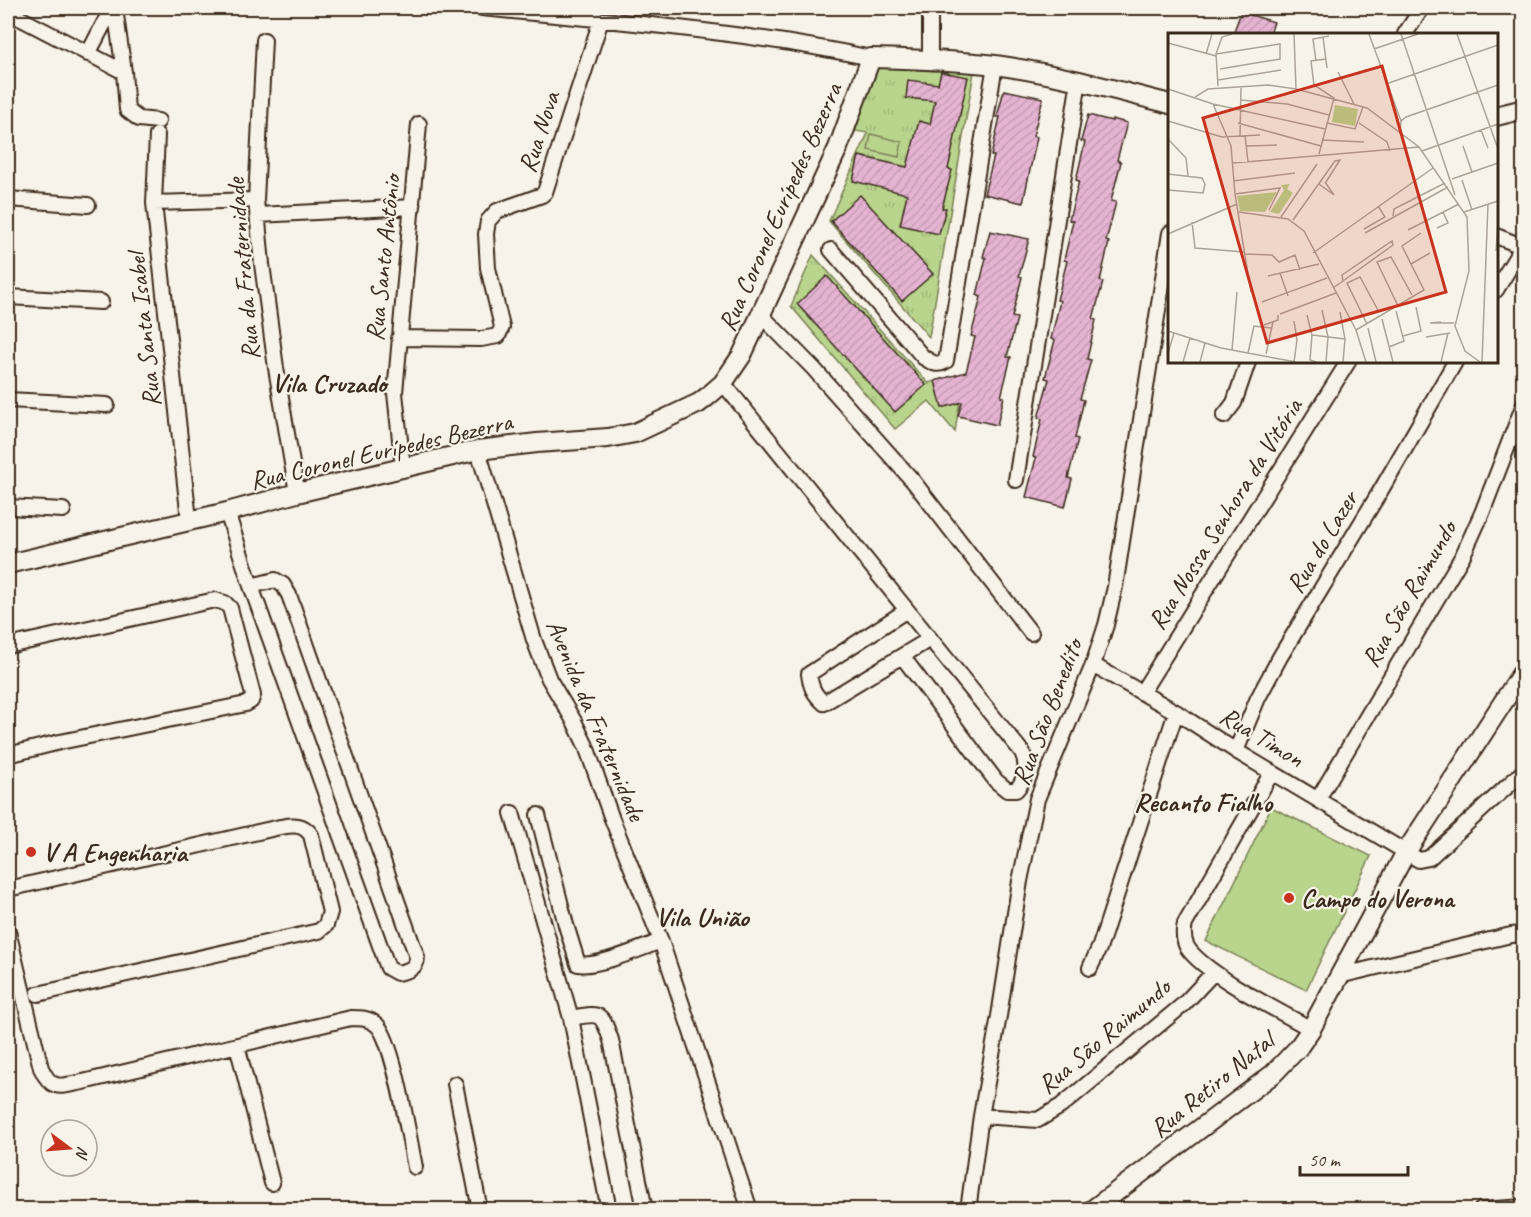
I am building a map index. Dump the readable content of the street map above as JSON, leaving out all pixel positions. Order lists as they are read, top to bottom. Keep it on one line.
{"streets":{"street":["Rua Nova","Rua Coronel Eurípedes Bezerra","Rua Santo Antônio","Rua da Fraternidade","Rua Santa Isabel","Rua Nossa Senhora da Vitória","Rua do Lazer","Rua São Raimundo","Rua São Benedito","Avenida da Fraternidade","Rua Timon","Rua Retiro Natal"]},"crossings":[["Rua Nova","Rua Santo Antônio"],["Rua Coronel Eurípedes Bezerra","Rua Santo Antônio"],["Rua Coronel Eurípedes Bezerra","Rua da Fraternidade"],["Rua Coronel Eurípedes Bezerra","Rua Santa Isabel"],["Rua Coronel Eurípedes Bezerra","Avenida da Fraternidade"],["Rua Nossa Senhora da Vitória","Rua Timon"],["Rua do Lazer","Rua Timon"],["Rua São Raimundo","Rua São Benedito"],["Rua São Raimundo","Rua Timon"],["Rua São Benedito","Rua Timon"],["Rua Timon","Rua Retiro Natal"]],"districts":["Vila Cruzado","Recanto Fialho","Vila União"],"places":["V A Engenharia","Campo do Verona"],"scale_bar":"50 m","north":"right"}
